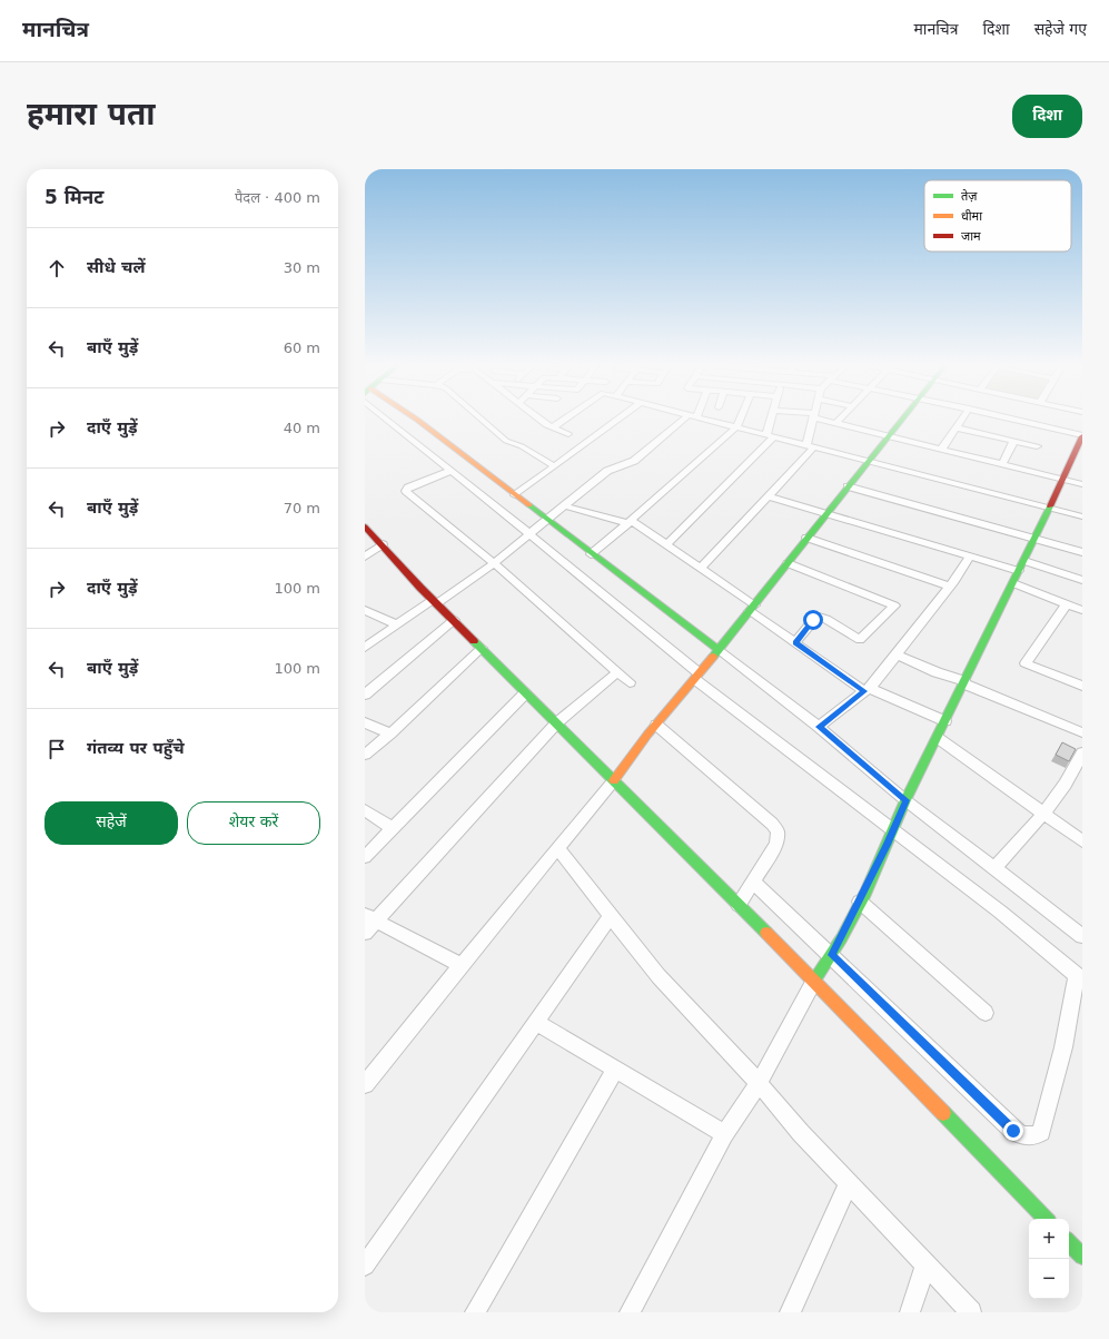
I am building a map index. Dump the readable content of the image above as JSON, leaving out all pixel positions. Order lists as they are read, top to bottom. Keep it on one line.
{"legend":["तेज़","धीमा","जाम"],"page":{"header":"मानचित्र","nav":["मानचित्र","दिशा","सहेजे गए"],"buttons":["दिशा",["सहेजें","शेयर करें"]],"title":"हमारा पता","heading":["5 मिनट","पैदल · 400 m"],"list":[["सीधे चलें","30 m"],["बाएँ मुड़ें","60 m"],["दाएँ मुड़ें","40 m"],["बाएँ मुड़ें","70 m"],["दाएँ मुड़ें","100 m"],["बाएँ मुड़ें","100 m"],"गंतव्य पर पहुँचे"],"map_buttons":["+","−"]}}
